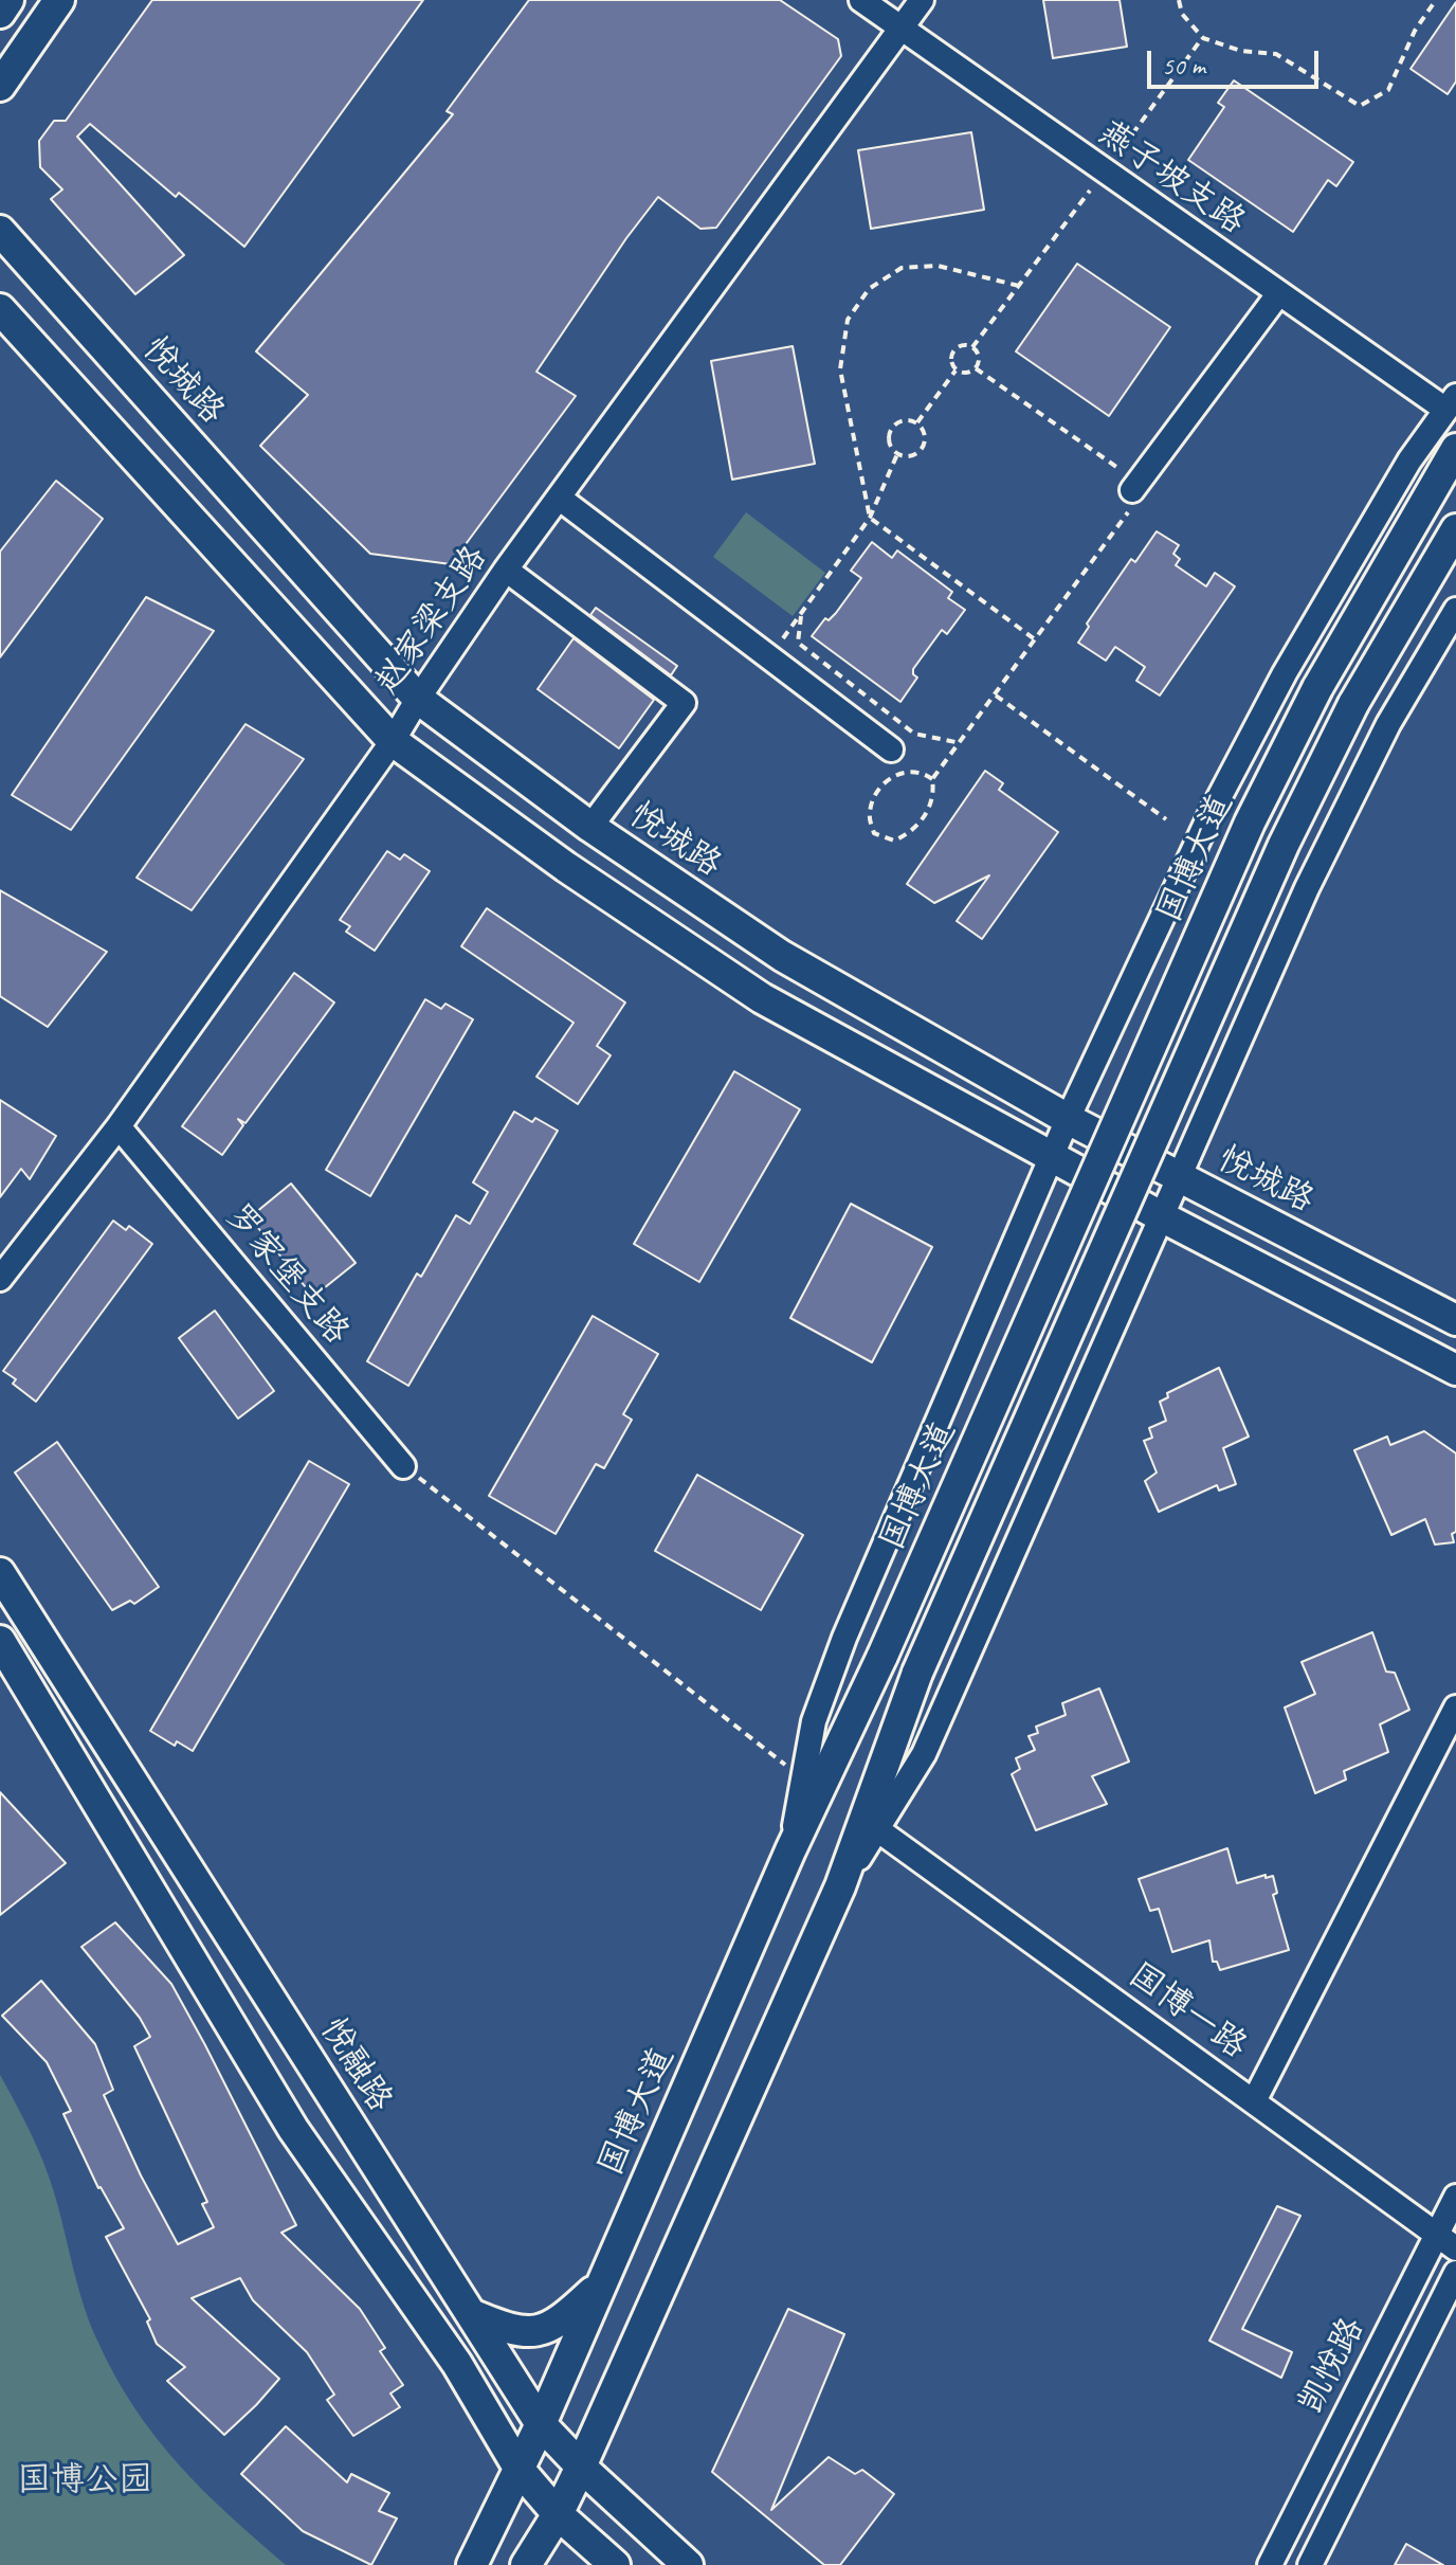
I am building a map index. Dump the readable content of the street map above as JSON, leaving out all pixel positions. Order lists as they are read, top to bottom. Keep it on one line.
{"streets":{"main road":["悦城路","国博大道","悦融路"],"street":["燕子坡支路","赵家梁支路","罗家堡支路","国博一路","凯悦路"]},"crossings":[["燕子坡支路","赵家梁支路"],["悦城路","赵家梁支路"],["赵家梁支路","罗家堡支路"],["国博大道","悦融路"],["国博一路","凯悦路"]],"parks":["国博公园"],"scale_bar":"50 m"}
